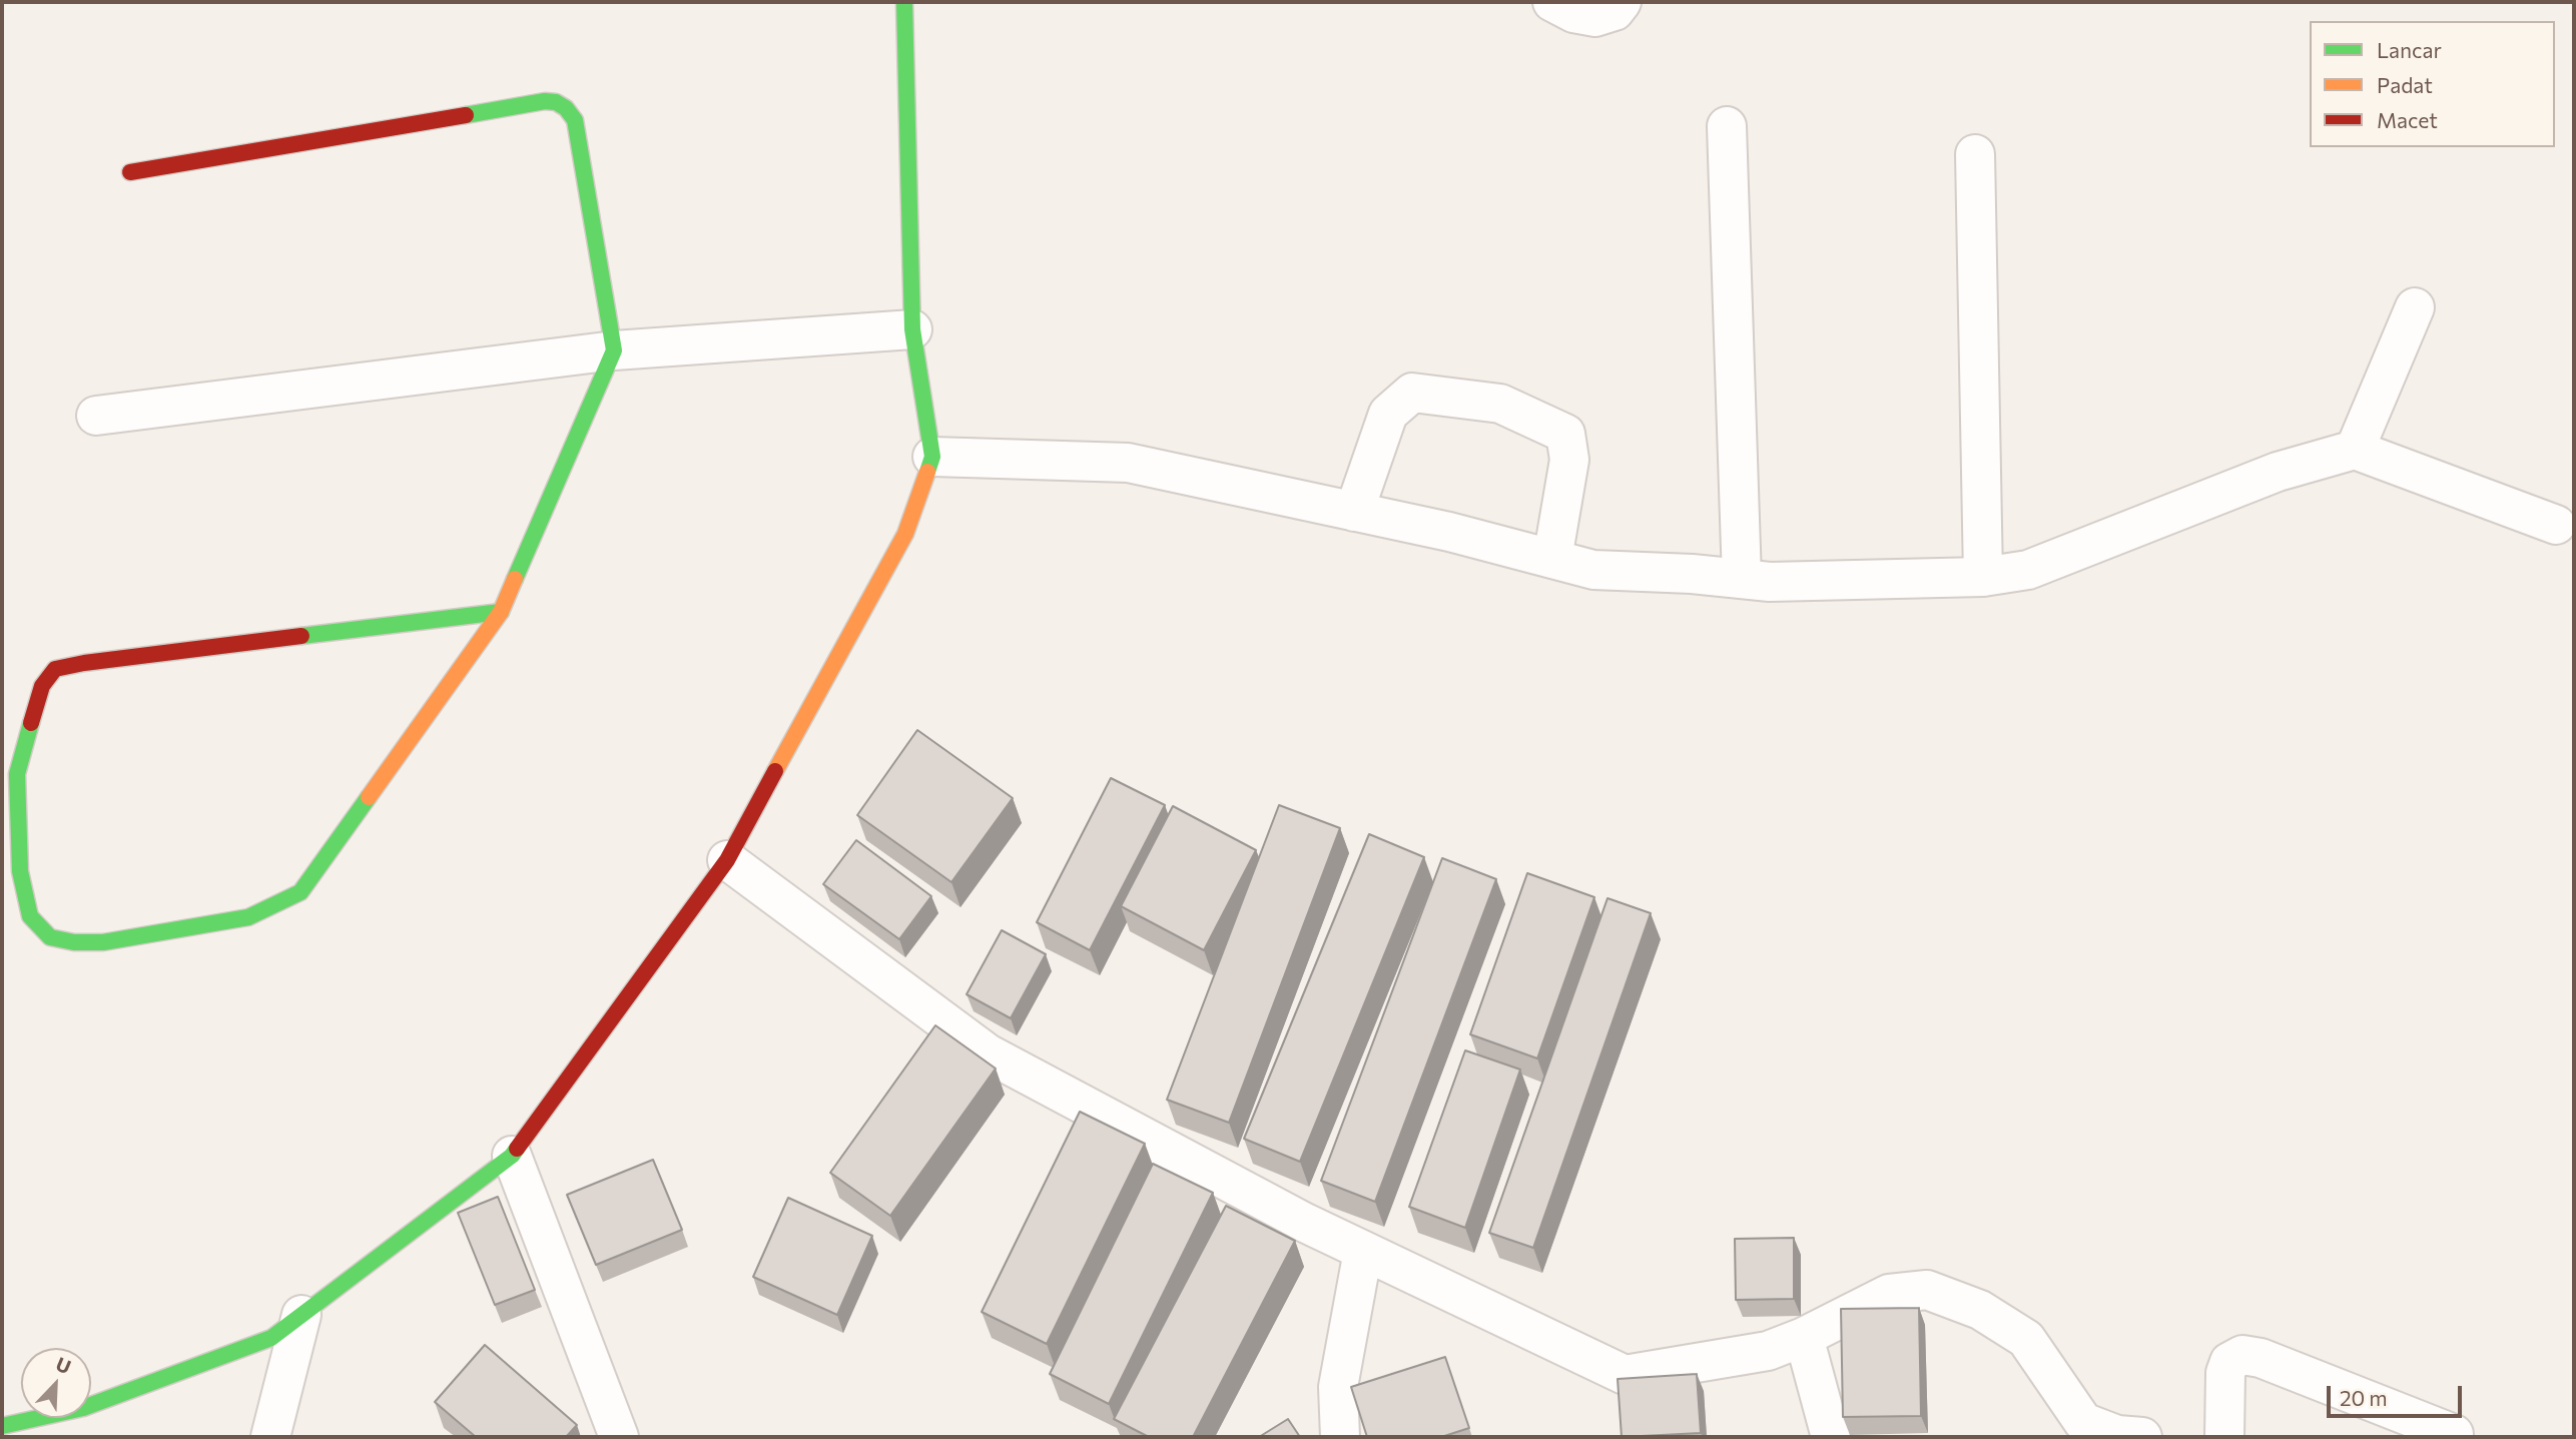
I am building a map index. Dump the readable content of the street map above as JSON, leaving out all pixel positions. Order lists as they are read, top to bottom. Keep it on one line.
{"legend":["Lancar","Padat","Macet"],"scale_bar":"20 m","north":"top right"}
